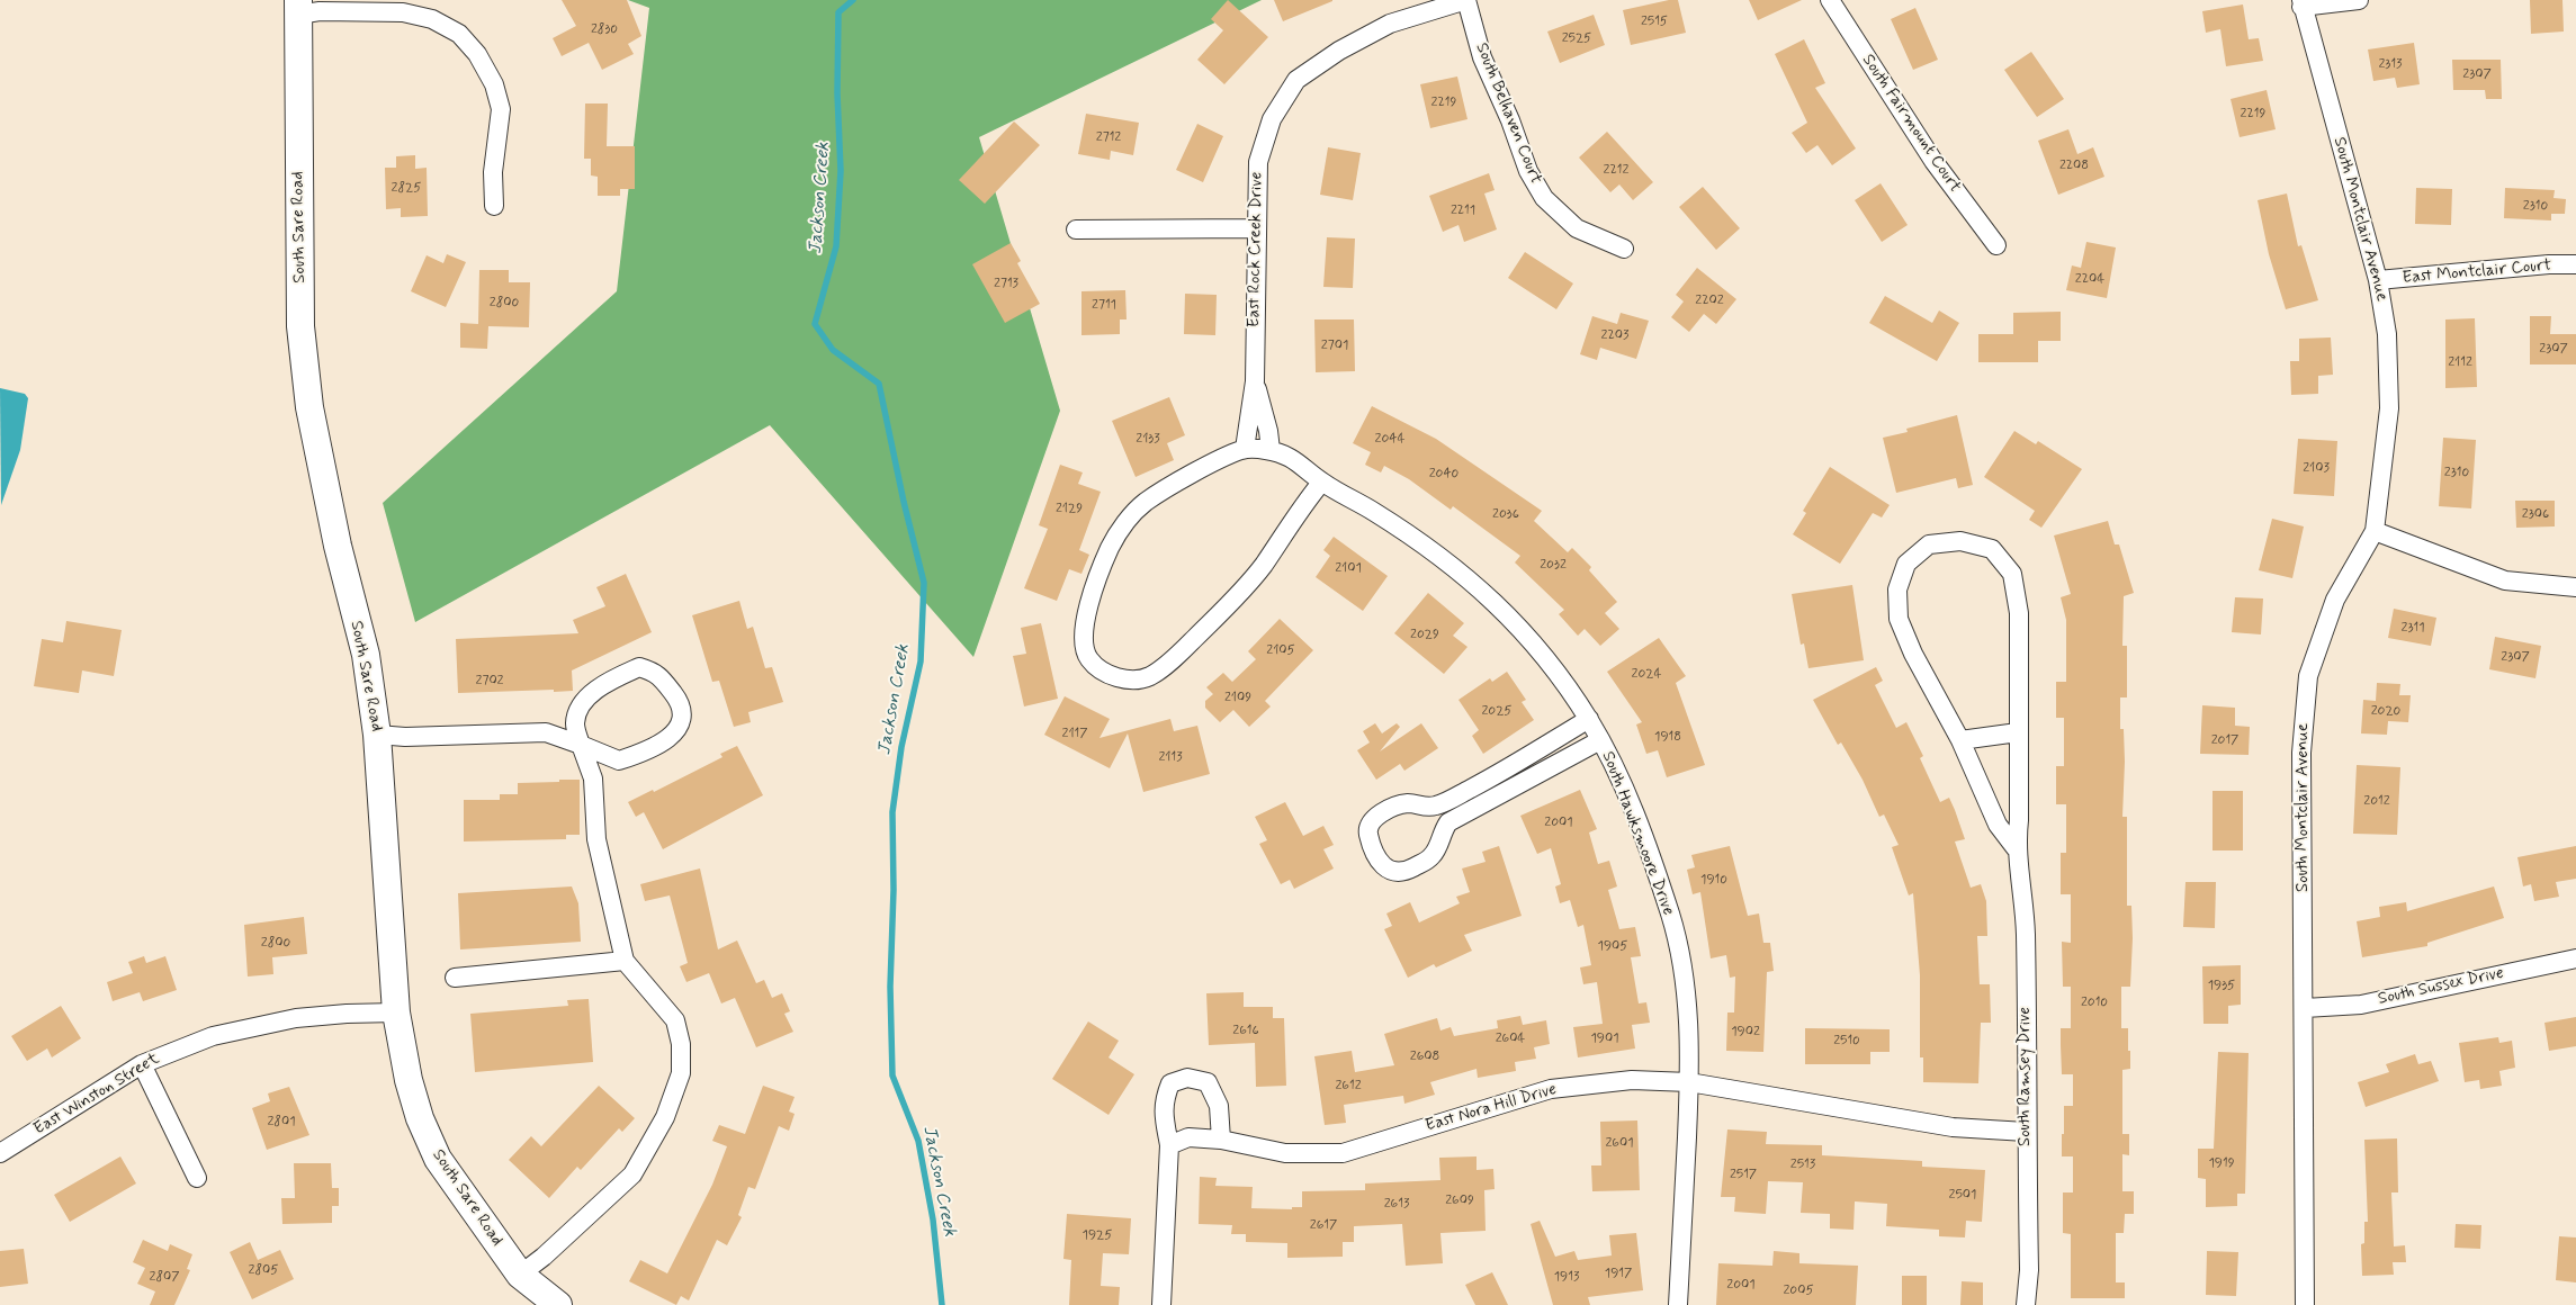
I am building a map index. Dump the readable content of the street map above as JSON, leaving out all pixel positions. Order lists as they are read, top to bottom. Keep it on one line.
{"streets":{"main road":["South Sare Road"],"street":["South Belhaven Court","South Fairmount Court","South Montclair Avenue","East Rock Creek Drive","East Montclair Court","South Hawksmoore Drive","South Sussex Drive","South Ramsey Drive","East Winston Street","East Nora Hill Drive"]},"crossings":[["South Belhaven Court","East Rock Creek Drive"],["South Montclair Avenue","East Montclair Court"],["South Montclair Avenue","South Sussex Drive"],["South Sare Road","East Winston Street"],["East Rock Creek Drive","South Hawksmoore Drive"],["South Hawksmoore Drive","East Nora Hill Drive"],["South Ramsey Drive","East Nora Hill Drive"]],"water":["Jackson Creek"],"house_numbers":["2515","2830","2525","2313","2307","2219","2219","2712","2208","2212","2825","2310","2211","2204","2713","2202","2800","2711","2203","2701","2307","2112","2133","2044","2103","2310","2040","2129","2036","2306","2032","2101","2311","2029","2105","2307","2024","2702","2109","2025","2020","2117","1918","2017","2113","2012","2001","1910","2800","1905","1935","2010","2616","1902","2604","1901","2510","2608","2612","2801","2601","1919","2513","2517","2501","2609","2613","2617","1925","2805","1917","2807","1913","2001","2005"]}
